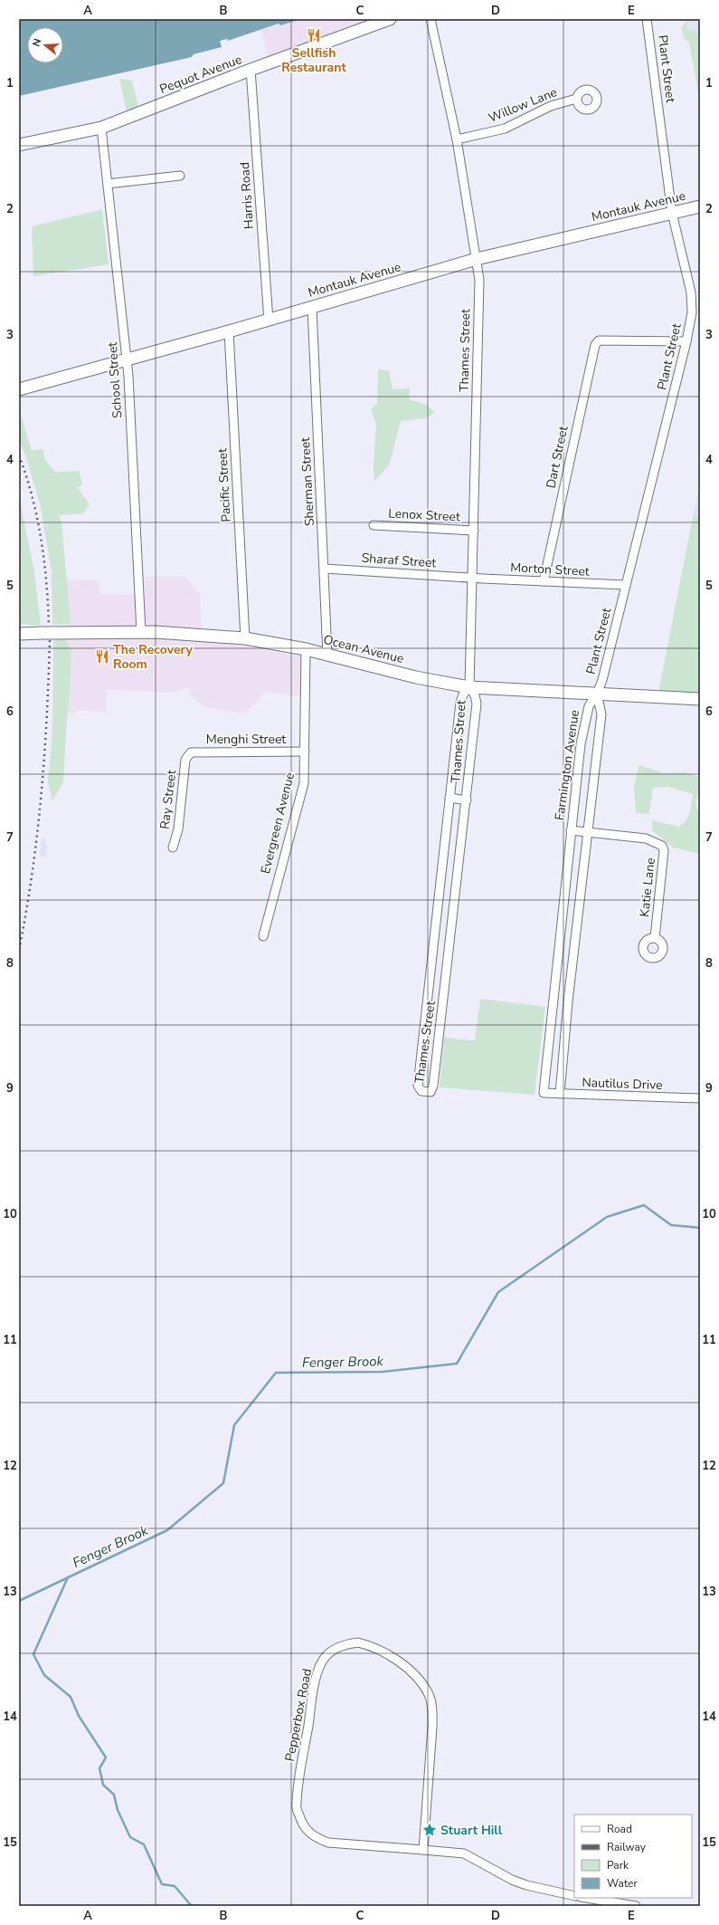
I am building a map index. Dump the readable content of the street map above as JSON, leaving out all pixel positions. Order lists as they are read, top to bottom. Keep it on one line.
{"streets":{"street":["Plant Street","Pequot Avenue","Willow Lane","Harris Road","Montauk Avenue","Thames Street","School Street","Dart Street","Sherman Street","Pacific Street","Lenox Street","Sharaf Street","Morton Street","Ocean Avenue","Menghi Street","Farmington Avenue","Ray Street","Evergreen Avenue","Katie Lane","Nautilus Drive","Pepperbox Road"]},"crossings":[["Plant Street","Montauk Avenue"],["Plant Street","Dart Street"],["Plant Street","Morton Street"],["Plant Street","Ocean Avenue"],["Plant Street","Farmington Avenue"],["Pequot Avenue","Harris Road"],["Pequot Avenue","School Street"],["Willow Lane","Thames Street"],["Harris Road","Montauk Avenue"],["Montauk Avenue","Thames Street"],["Montauk Avenue","School Street"],["Montauk Avenue","Sherman Street"],["Montauk Avenue","Pacific Street"],["Thames Street","Lenox Street"],["Thames Street","Sharaf Street"],["Thames Street","Morton Street"],["Thames Street","Ocean Avenue"],["School Street","Ocean Avenue"],["Dart Street","Morton Street"],["Sherman Street","Sharaf Street"],["Sherman Street","Ocean Avenue"],["Pacific Street","Ocean Avenue"],["Sharaf Street","Morton Street"],["Ocean Avenue","Farmington Avenue"],["Ocean Avenue","Evergreen Avenue"],["Menghi Street","Ray Street"],["Menghi Street","Evergreen Avenue"],["Farmington Avenue","Katie Lane"],["Farmington Avenue","Nautilus Drive"]],"water":["Fenger Brook"],"places":{"restaurant":["Sellfish Restaurant","The Recovery Room"],"place":["Stuart Hill"]},"legend":["Road","Railway","Park","Water"],"north":"left","grid":{"columns":["A","B","C","D","E"],"rows":["1","2","3","4","5","6","7","8","9","10","11","12","13","14","15"]}}
